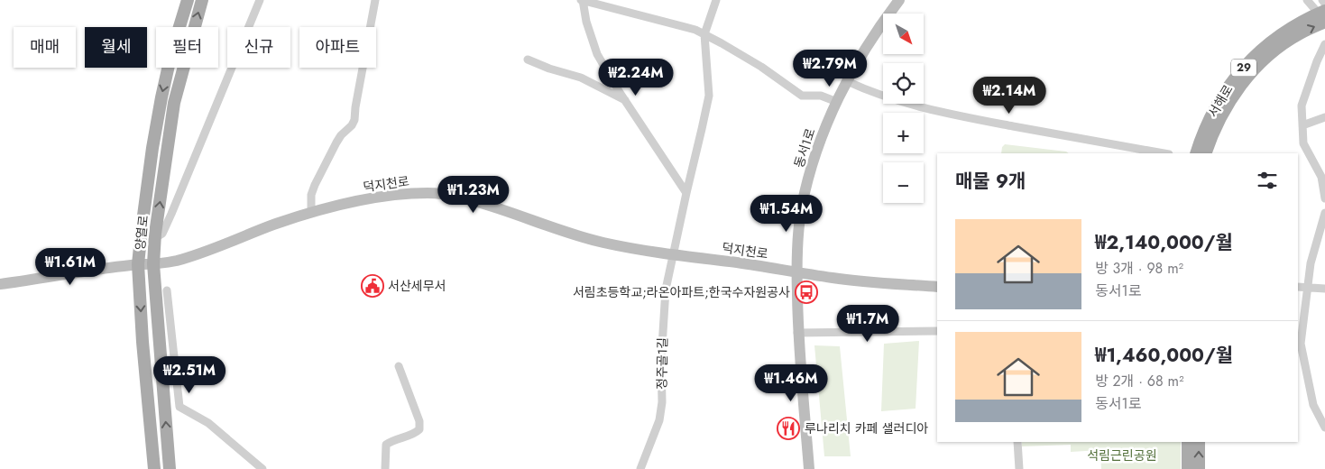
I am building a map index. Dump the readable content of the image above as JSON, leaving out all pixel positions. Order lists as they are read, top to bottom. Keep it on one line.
{"streets":{"main road":["29","서해로","양열로"],"street":["동서1로","덕지천로","정주골1길"]},"crossings":[["동서1로","덕지천로"],["덕지천로","양열로"],["덕지천로","정주골1길"]],"parks":["석림근린공원"],"places":{"public building":["서산세무서"],"bus stop":["서림초등학교;라온아파트;한국수자원공사"],"restaurant":["루나리치 카페 샐러디아"]},"north":"bottom right","page":{"map_buttons":["+","−"],"chip":["매매","월세","필터","신규","아파트"],"price":["₩2.79M","₩2.24M","₩2.14M","₩1.23M","₩1.54M","₩1.61M","₩1.7M","₩2.51M","₩1.46M"],"heading":"매물 9개","list":[{"name":"₩2,140,000/월","note":"방 3개 · 98 m² · 동서1로"},{"name":"₩1,460,000/월","note":"방 2개 · 68 m² · 동서1로"}]}}
